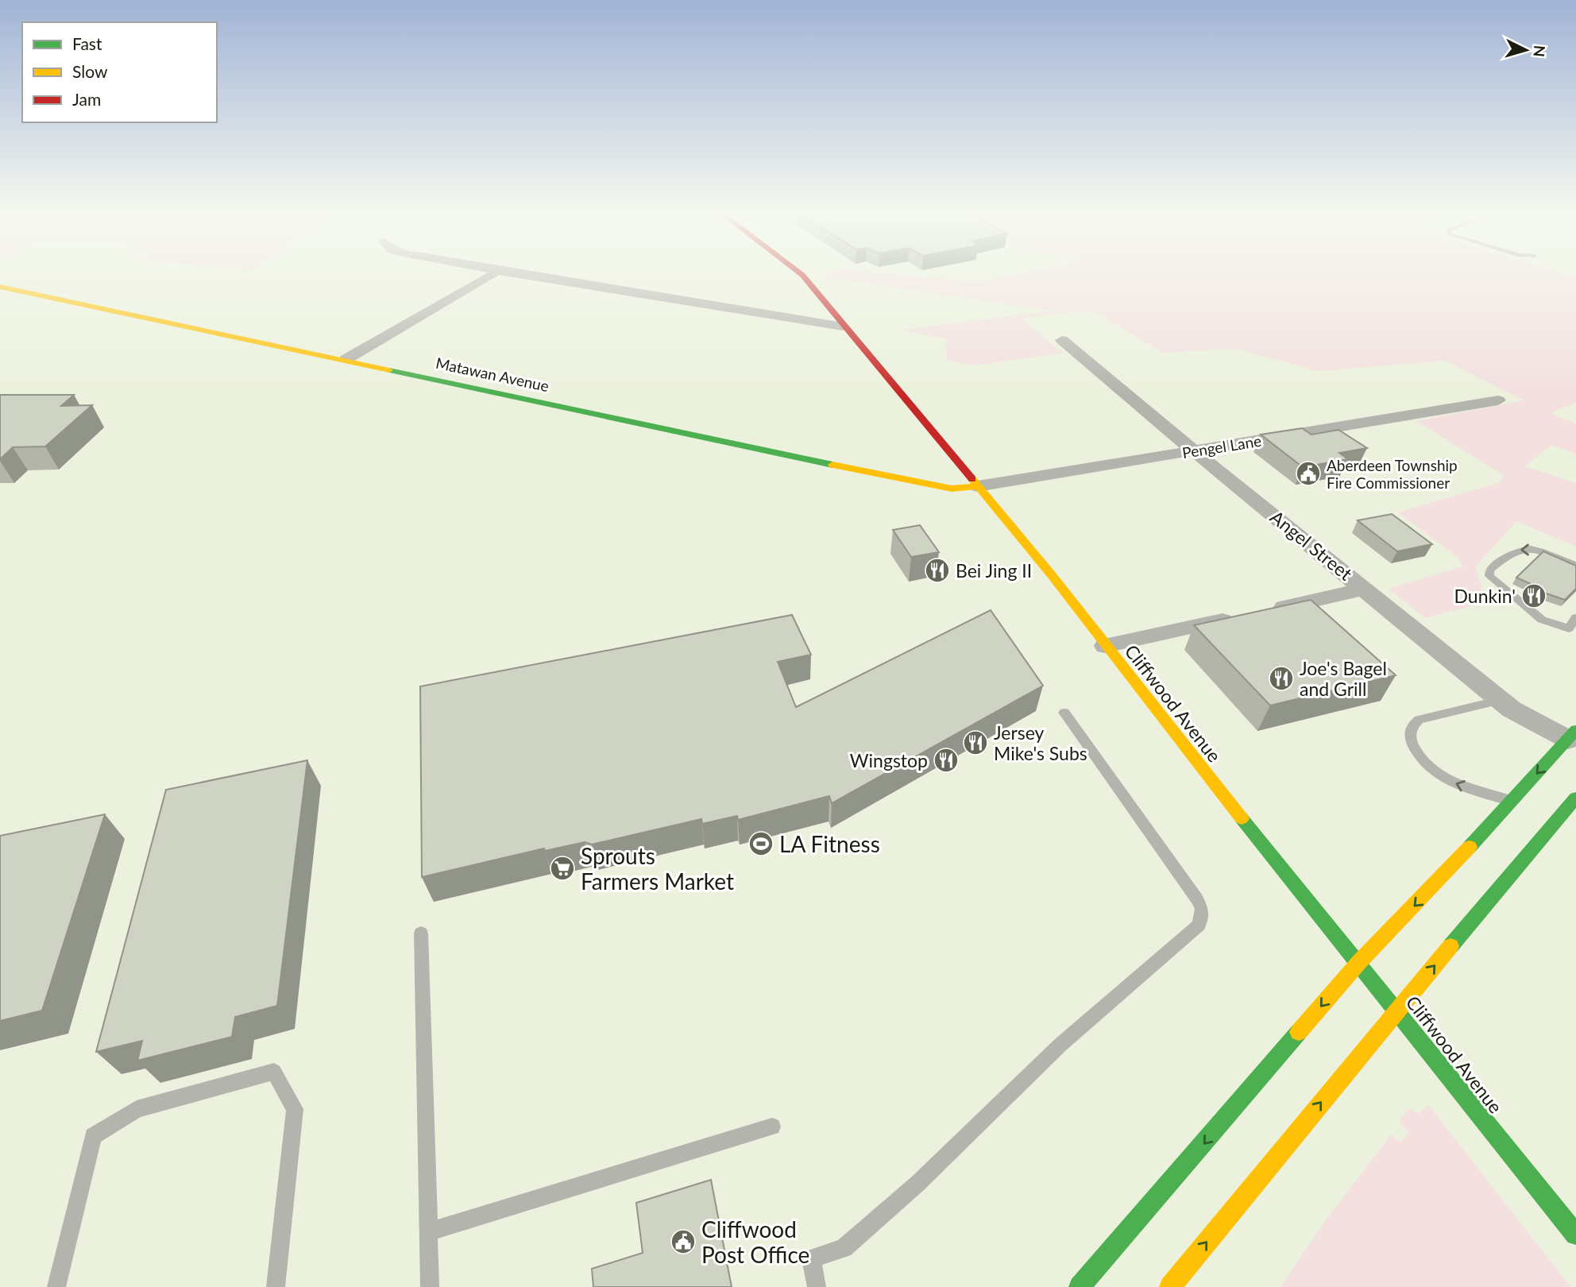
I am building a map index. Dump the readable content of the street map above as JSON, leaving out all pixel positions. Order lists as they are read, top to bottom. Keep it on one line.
{"streets":{"main road":["Matawan Avenue","Cliffwood Avenue"],"street":["Pengel Lane","Angel Street"]},"crossings":[["Matawan Avenue","Pengel Lane"],["Matawan Avenue","Cliffwood Avenue"],["Pengel Lane","Angel Street"],["Pengel Lane","Cliffwood Avenue"]],"places":{"public building":["Aberdeen Township Fire Commissioner","Cliffwood Post Office"],"restaurant":["Bei Jing II","Dunkin'","Joe's Bagel and Grill","Jersey Mike's Subs","Wingstop"],"sports":["LA Fitness"],"supermarket":["Sprouts Farmers Market"]},"legend":["Fast","Slow","Jam"],"north":"right"}
